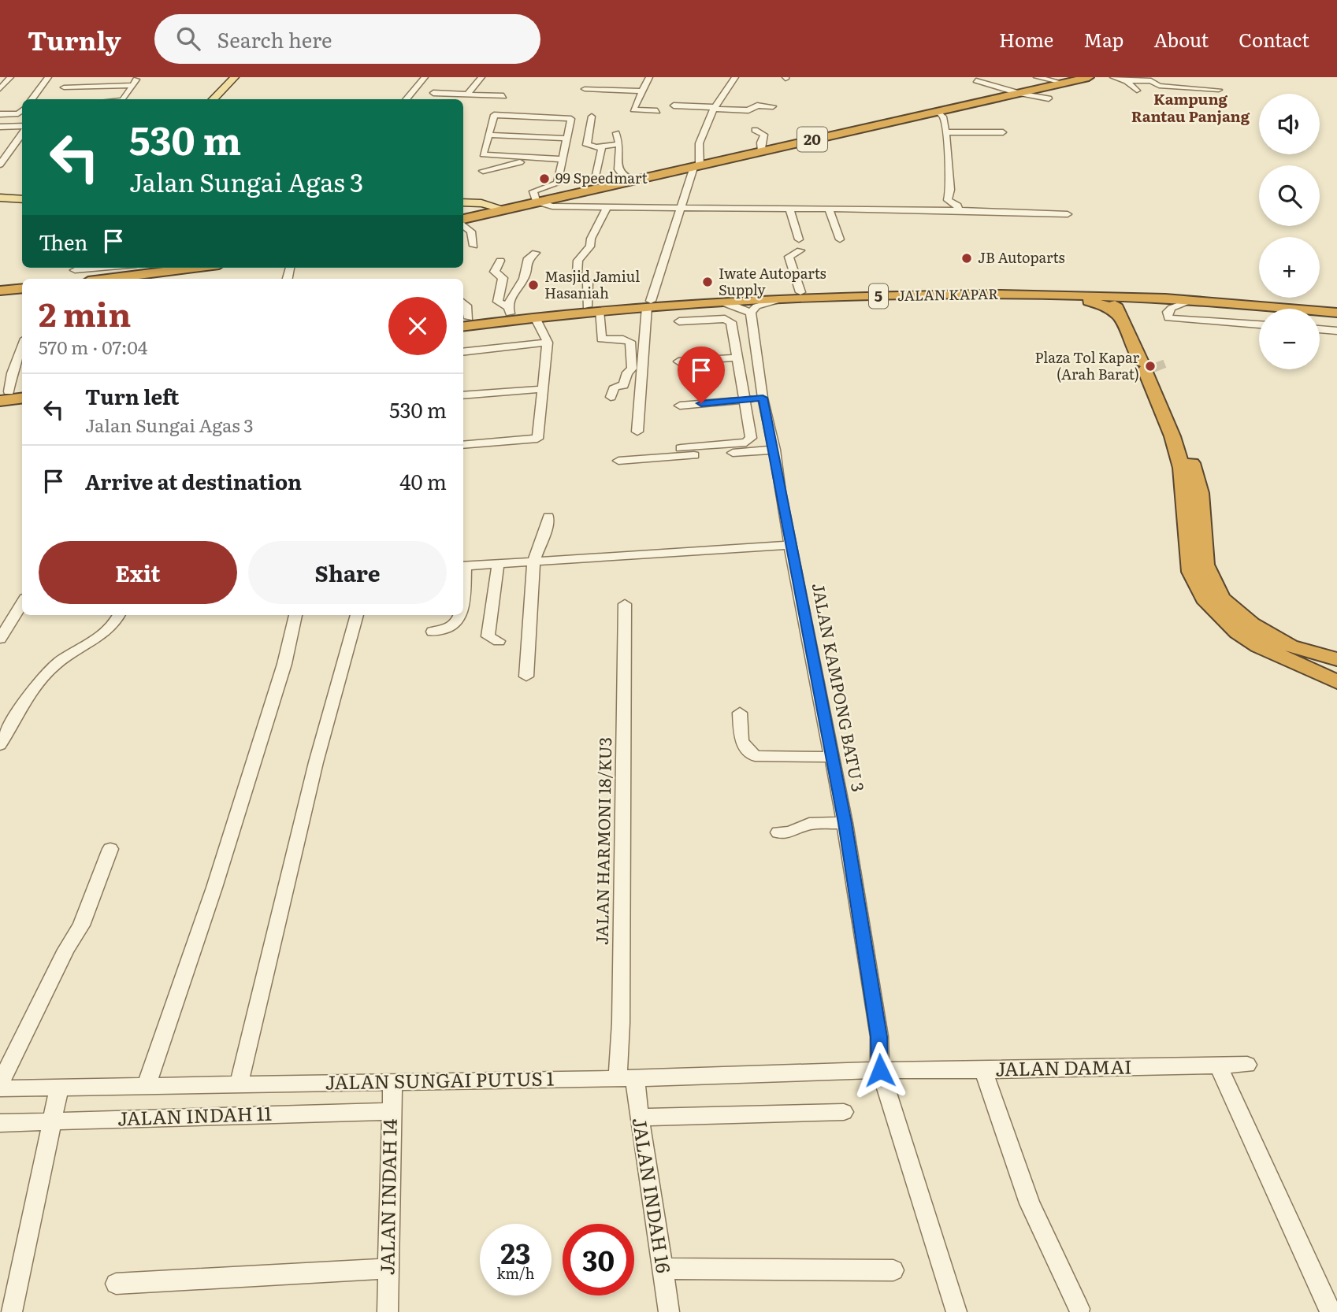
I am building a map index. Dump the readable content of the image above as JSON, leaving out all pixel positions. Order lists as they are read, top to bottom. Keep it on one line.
{"streets":{"highway":["20","JALAN KAPAR","5"],"street":["JALAN KAMPONG BATU 3","JALAN HARMONI 18/KU3","JALAN DAMAI","JALAN SUNGAI PUTUS 1","JALAN INDAH 11","JALAN INDAH 16","JALAN INDAH 14"]},"crossings":[["JALAN KAMPONG BATU 3","JALAN DAMAI"],["JALAN KAMPONG BATU 3","JALAN SUNGAI PUTUS 1"],["JALAN HARMONI 18/KU3","JALAN SUNGAI PUTUS 1"],["JALAN HARMONI 18/KU3","JALAN INDAH 16"],["JALAN DAMAI","JALAN SUNGAI PUTUS 1"],["JALAN SUNGAI PUTUS 1","JALAN INDAH 16"],["JALAN SUNGAI PUTUS 1","JALAN INDAH 14"],["JALAN INDAH 11","JALAN INDAH 14"]],"districts":["Kampung Rantau Panjang"],"places":["99 Speedmart","JB Autoparts","Iwate Autoparts Supply","Masjid Jamiul Hasaniah","Plaza Tol Kapar (Arah Barat)"],"page":{"header":"Turnly","search":"Search here","nav":["Home","Map","About","Contact"],"map_buttons":["+","−"],"turn":["530 m","Jalan Sungai Agas 3"],"then":"Then","heading":["2 min","570 m · 07:04"],"list":[{"name":"Turn left","note":"Jalan Sungai Agas 3","value":"530 m"},{"name":"Arrive at destination","value":"40 m"}],"buttons":["Exit","Share"],"speed":"23 km/h","limit":"30"}}
